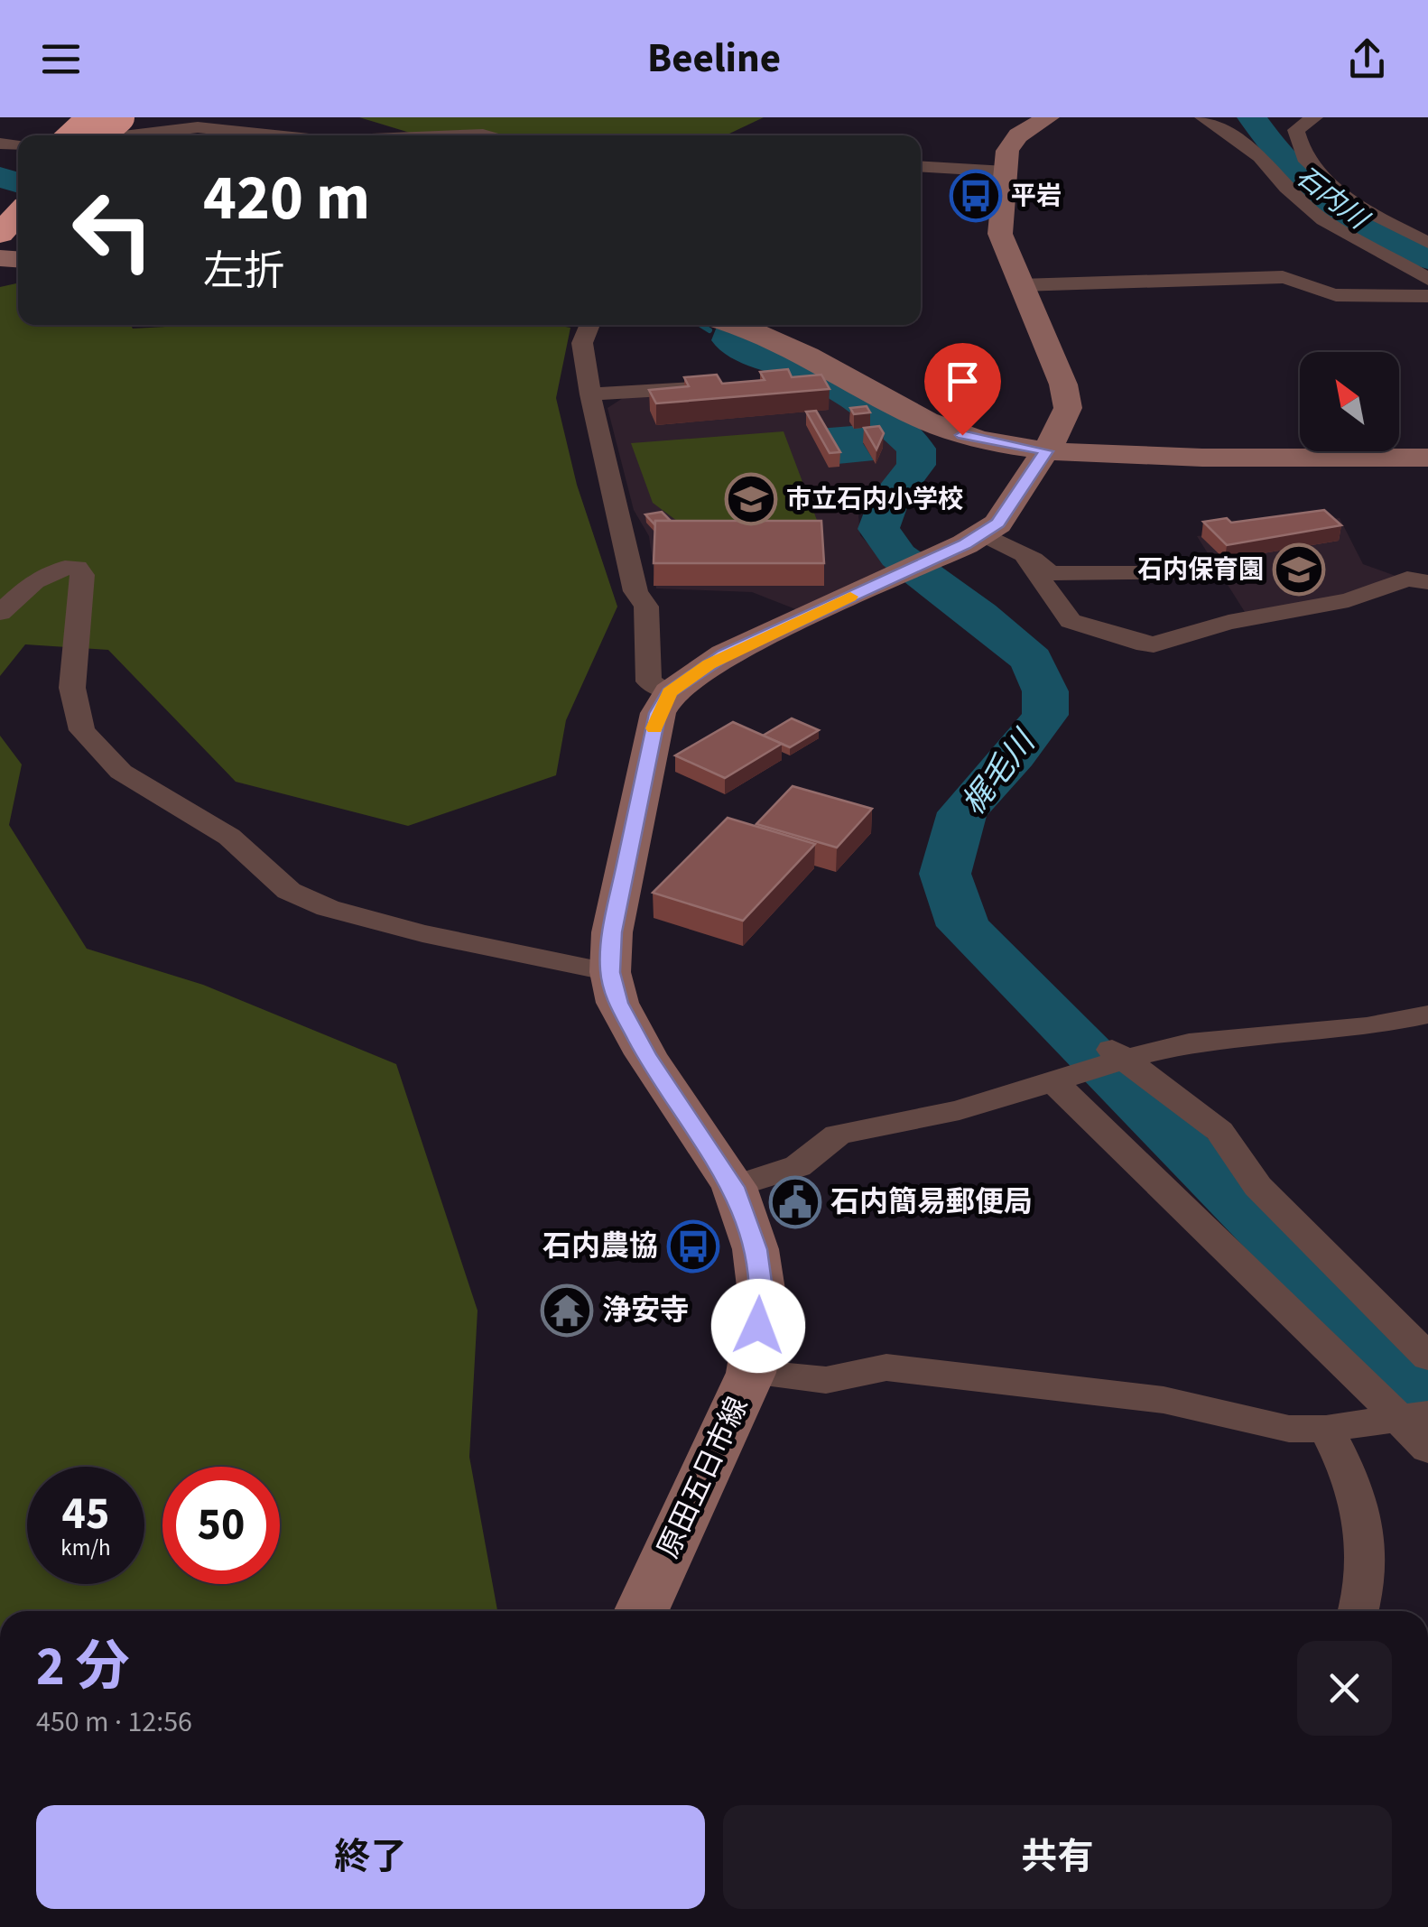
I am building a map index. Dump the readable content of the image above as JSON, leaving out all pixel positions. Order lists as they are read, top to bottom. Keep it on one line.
{"streets":{"main road":["原田五日市線"]},"water":["石内川","梶毛川"],"places":{"bus stop":["平岩","石内農協"],"school or university":["市立石内小学校","石内保育園"],"public building":["石内簡易郵便局"],"temple":["浄安寺"]},"north":"top left","page":{"header":"Beeline","turn":["420 m","左折"],"speed":"45 km/h","limit":"50","heading":["2 分","450 m · 12:56"],"buttons":["終了","共有"]}}
